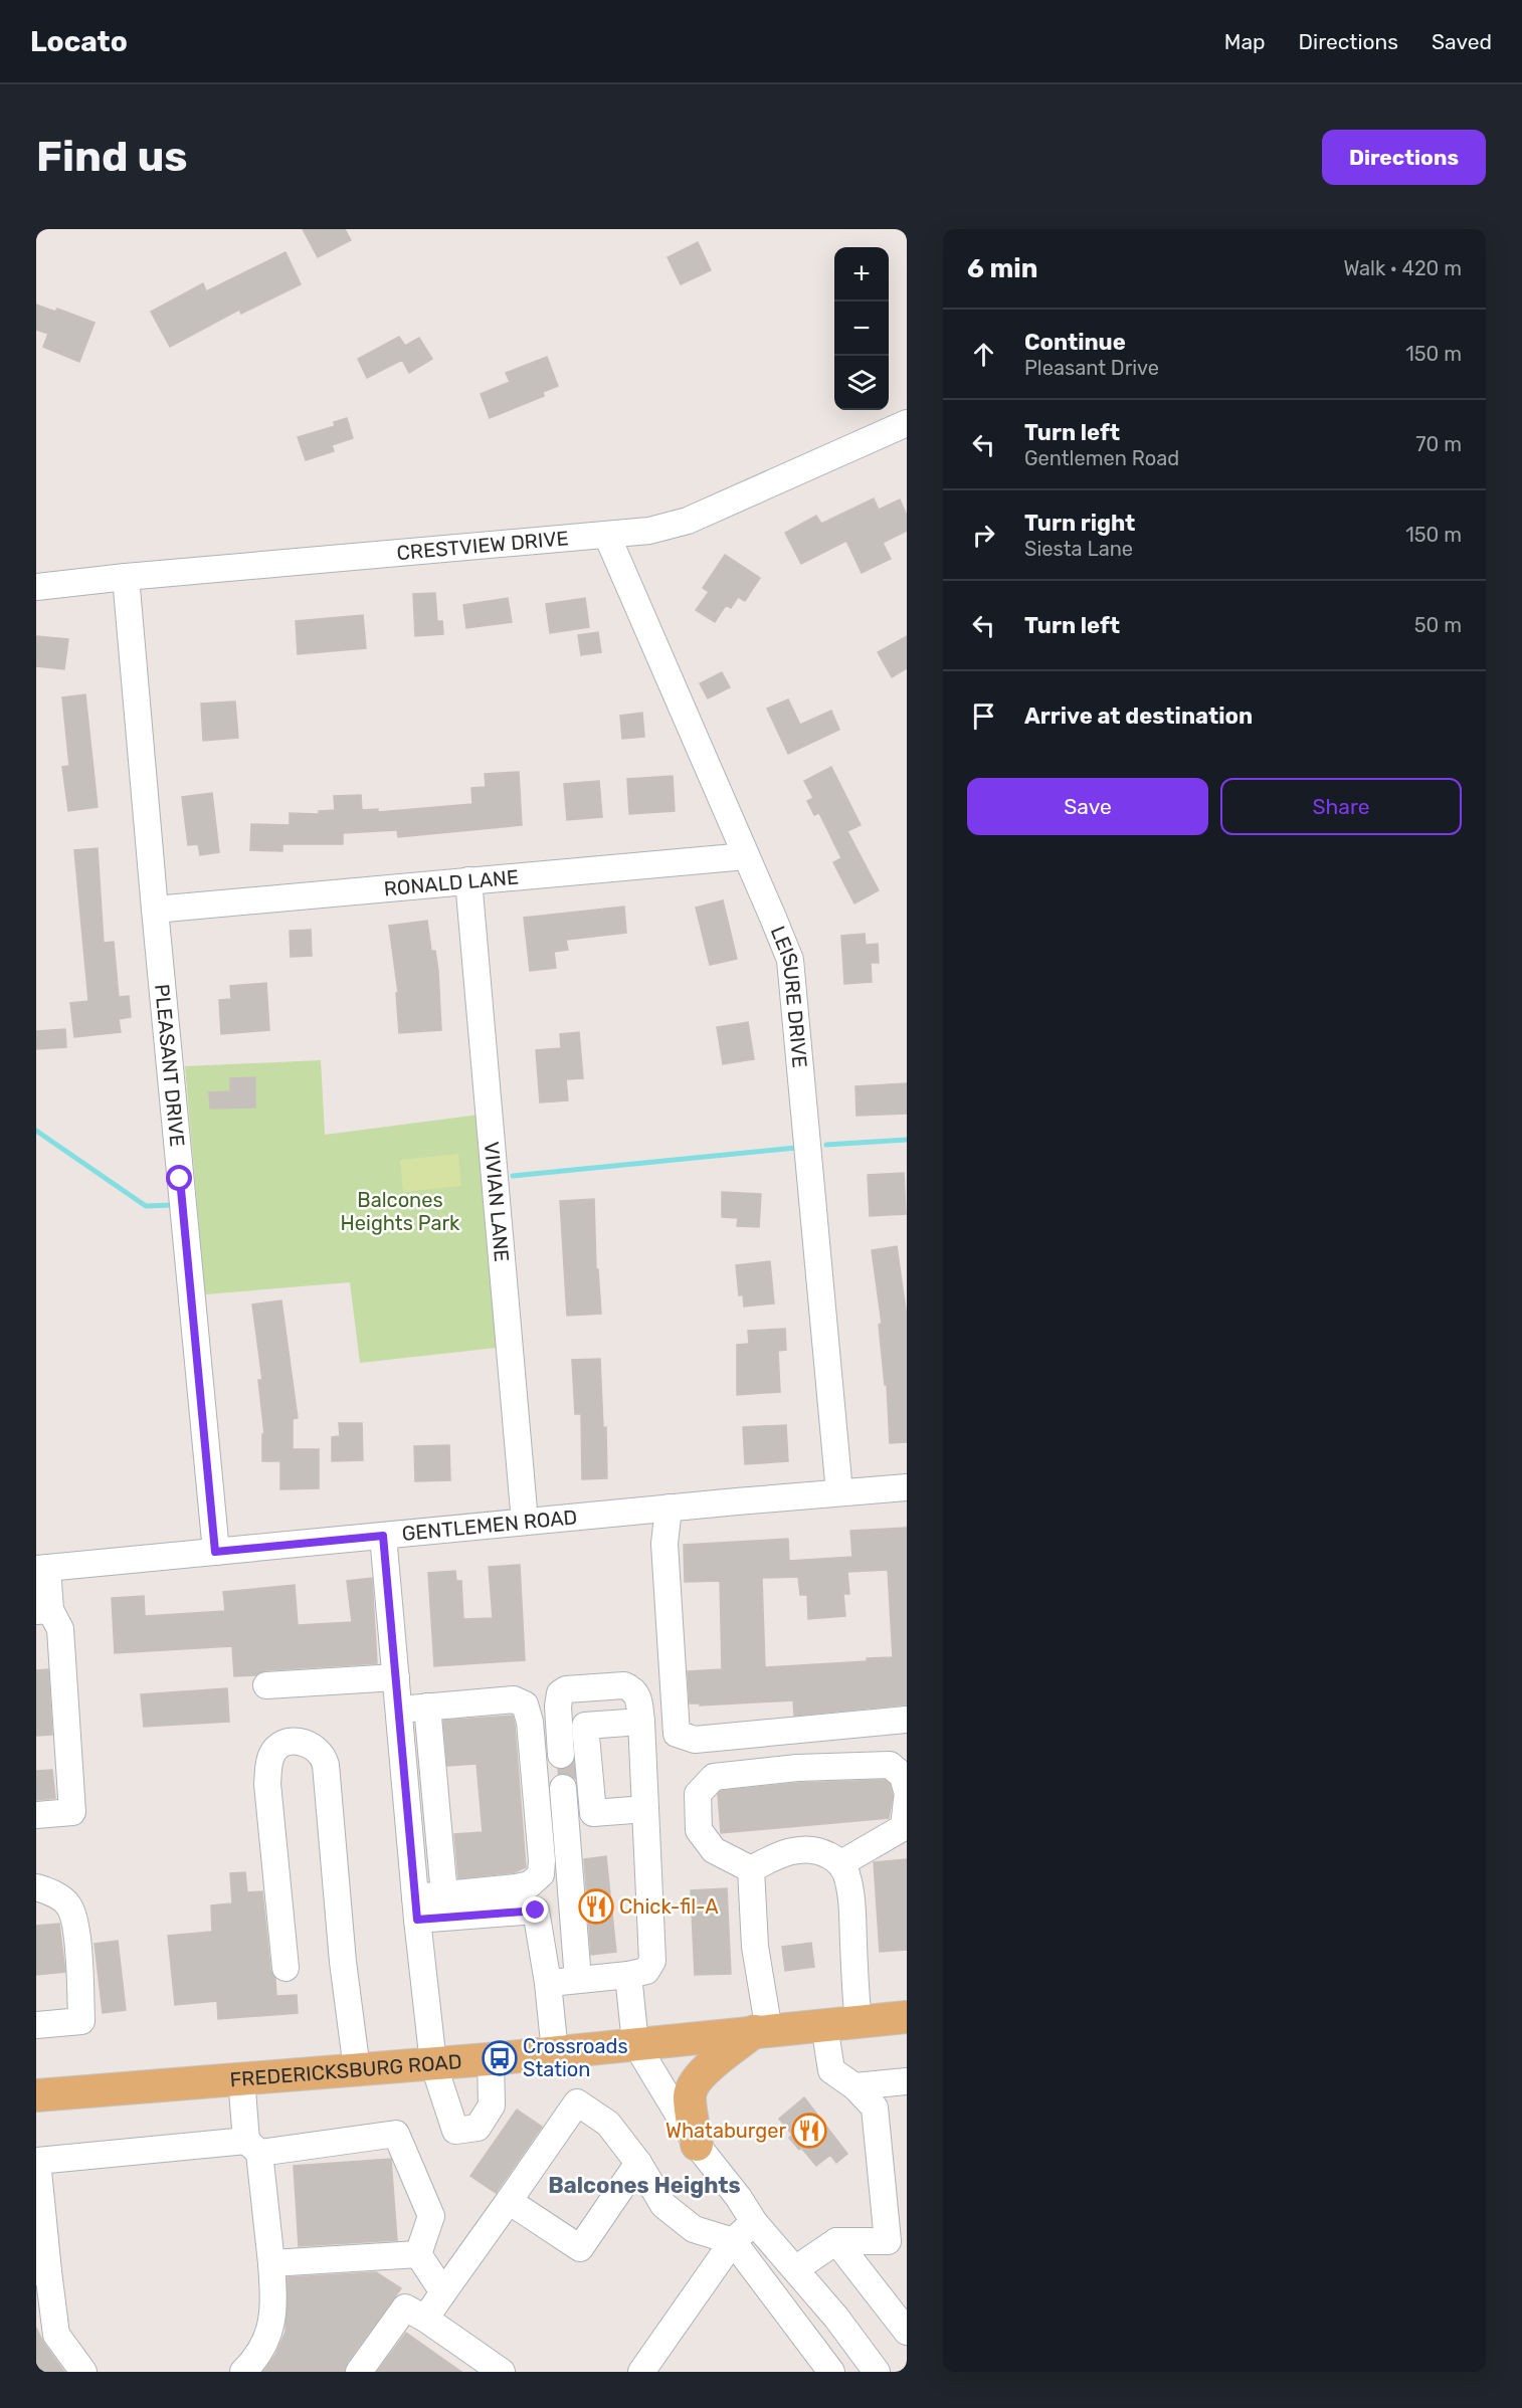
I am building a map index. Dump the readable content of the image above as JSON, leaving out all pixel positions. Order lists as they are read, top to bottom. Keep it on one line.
{"streets":{"main road":["FREDERICKSBURG ROAD"],"street":["CRESTVIEW DRIVE","RONALD LANE","LEISURE DRIVE","PLEASANT DRIVE","VIVIAN LANE","GENTLEMEN ROAD"]},"crossings":[["CRESTVIEW DRIVE","LEISURE DRIVE"],["CRESTVIEW DRIVE","PLEASANT DRIVE"],["RONALD LANE","LEISURE DRIVE"],["RONALD LANE","PLEASANT DRIVE"],["RONALD LANE","VIVIAN LANE"],["LEISURE DRIVE","GENTLEMEN ROAD"],["PLEASANT DRIVE","GENTLEMEN ROAD"],["VIVIAN LANE","GENTLEMEN ROAD"]],"districts":["Balcones Heights"],"parks":["Balcones Heights Park"],"places":{"restaurant":["Chick-fil-A","Whataburger"],"bus stop":["Crossroads Station"]},"page":{"header":"Locato","nav":["Map","Directions","Saved"],"buttons":["Directions",["Save","Share"]],"title":"Find us","heading":["6 min","Walk · 420 m"],"map_buttons":["+","−"],"list":[["Continue","Pleasant Drive","150 m"],["Turn left","Gentlemen Road","70 m"],["Turn right","Siesta Lane","150 m"],["Turn left","50 m"],"Arrive at destination"]}}
